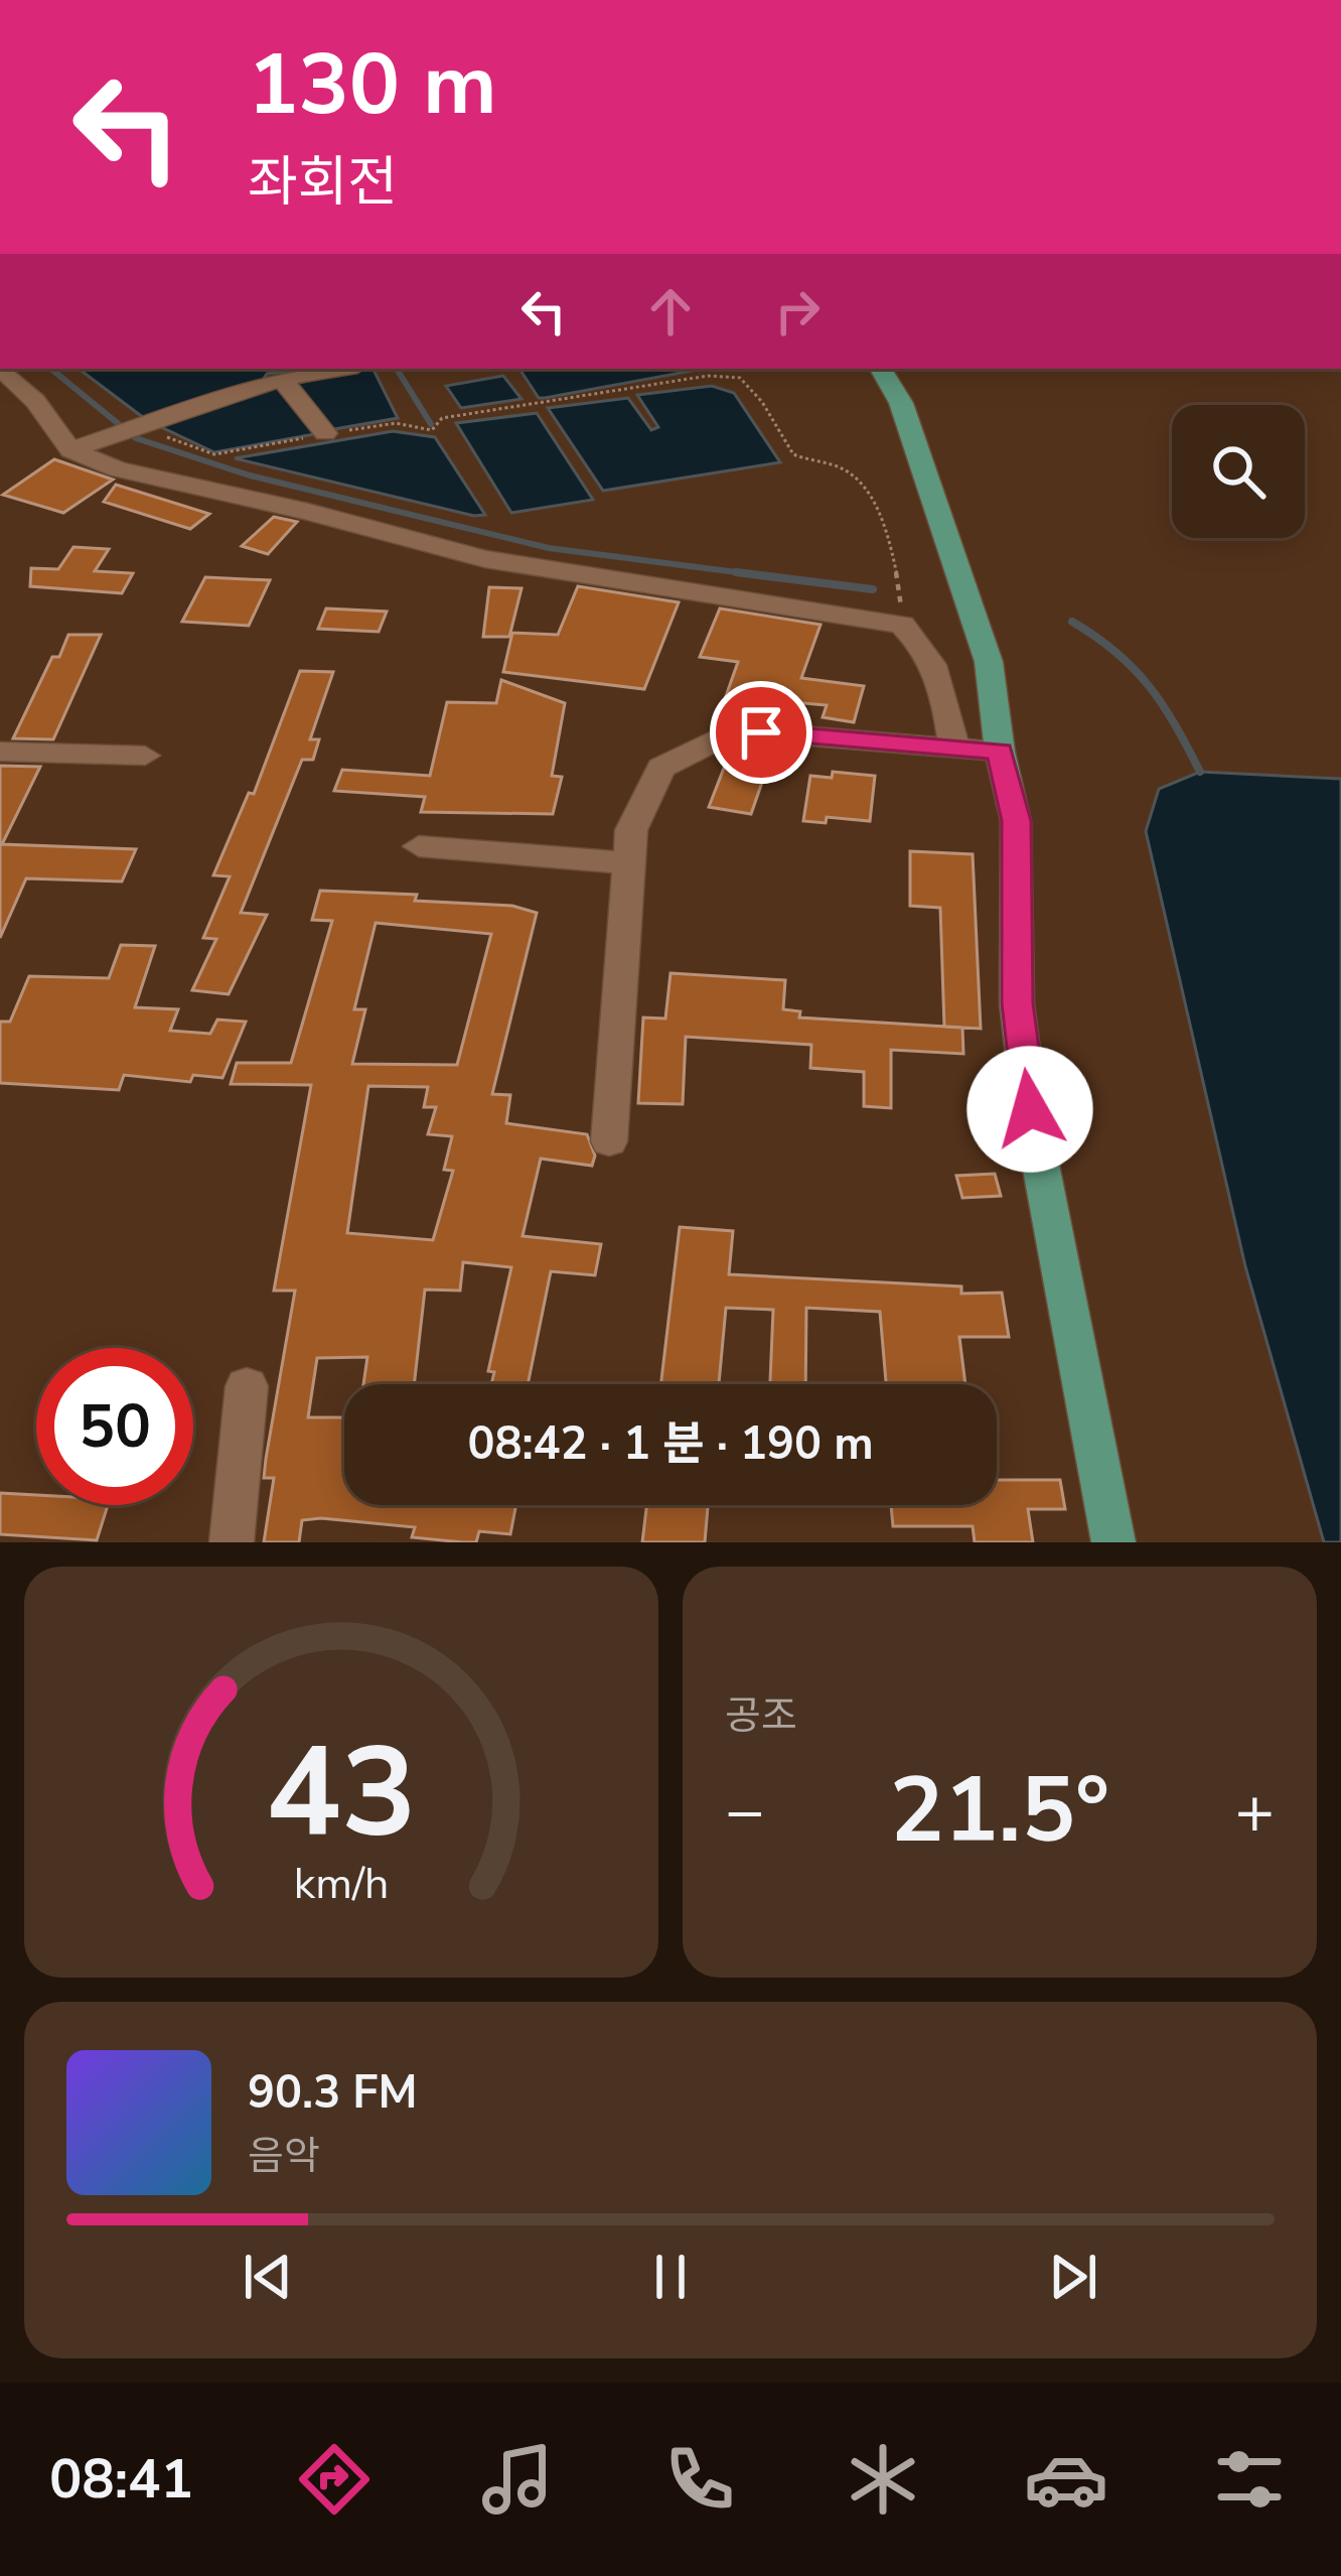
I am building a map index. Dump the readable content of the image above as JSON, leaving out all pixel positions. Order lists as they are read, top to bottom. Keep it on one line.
{"page":{"turn":["130 m","좌회전"],"limit":"50","trip":"08:42 · 1 분 · 190 m","tile":"공조","heat":["−","21.5°","+"],"song":["90.3 FM","음악"],"tabs":"08:41","gauge":["43","km/h"]}}
